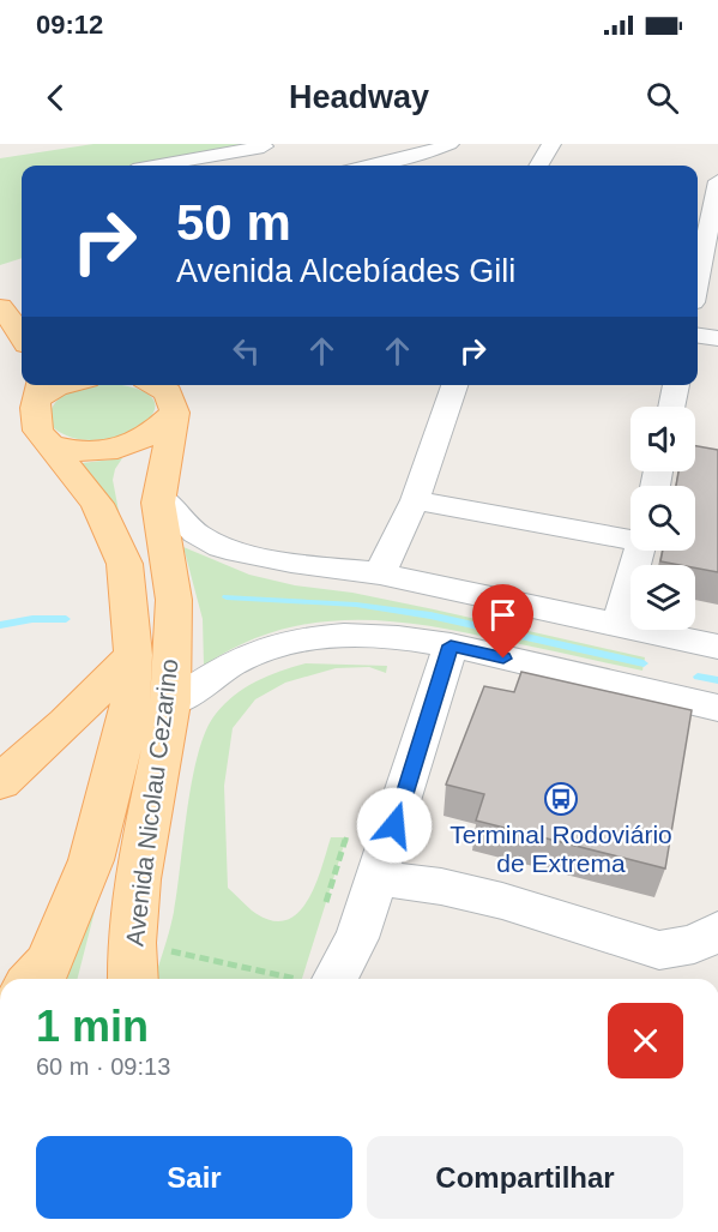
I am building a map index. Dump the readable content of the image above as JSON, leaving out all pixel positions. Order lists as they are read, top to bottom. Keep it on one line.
{"streets":{"main road":["Avenida Nicolau Cezarino"]},"places":{"bus stop":["Terminal Rodoviário de Extrema"]},"page":{"status":"09:12","header":"Headway","turn":["50 m","Avenida Alcebíades Gili"],"heading":["1 min","60 m · 09:13"],"buttons":["Sair","Compartilhar"]}}
